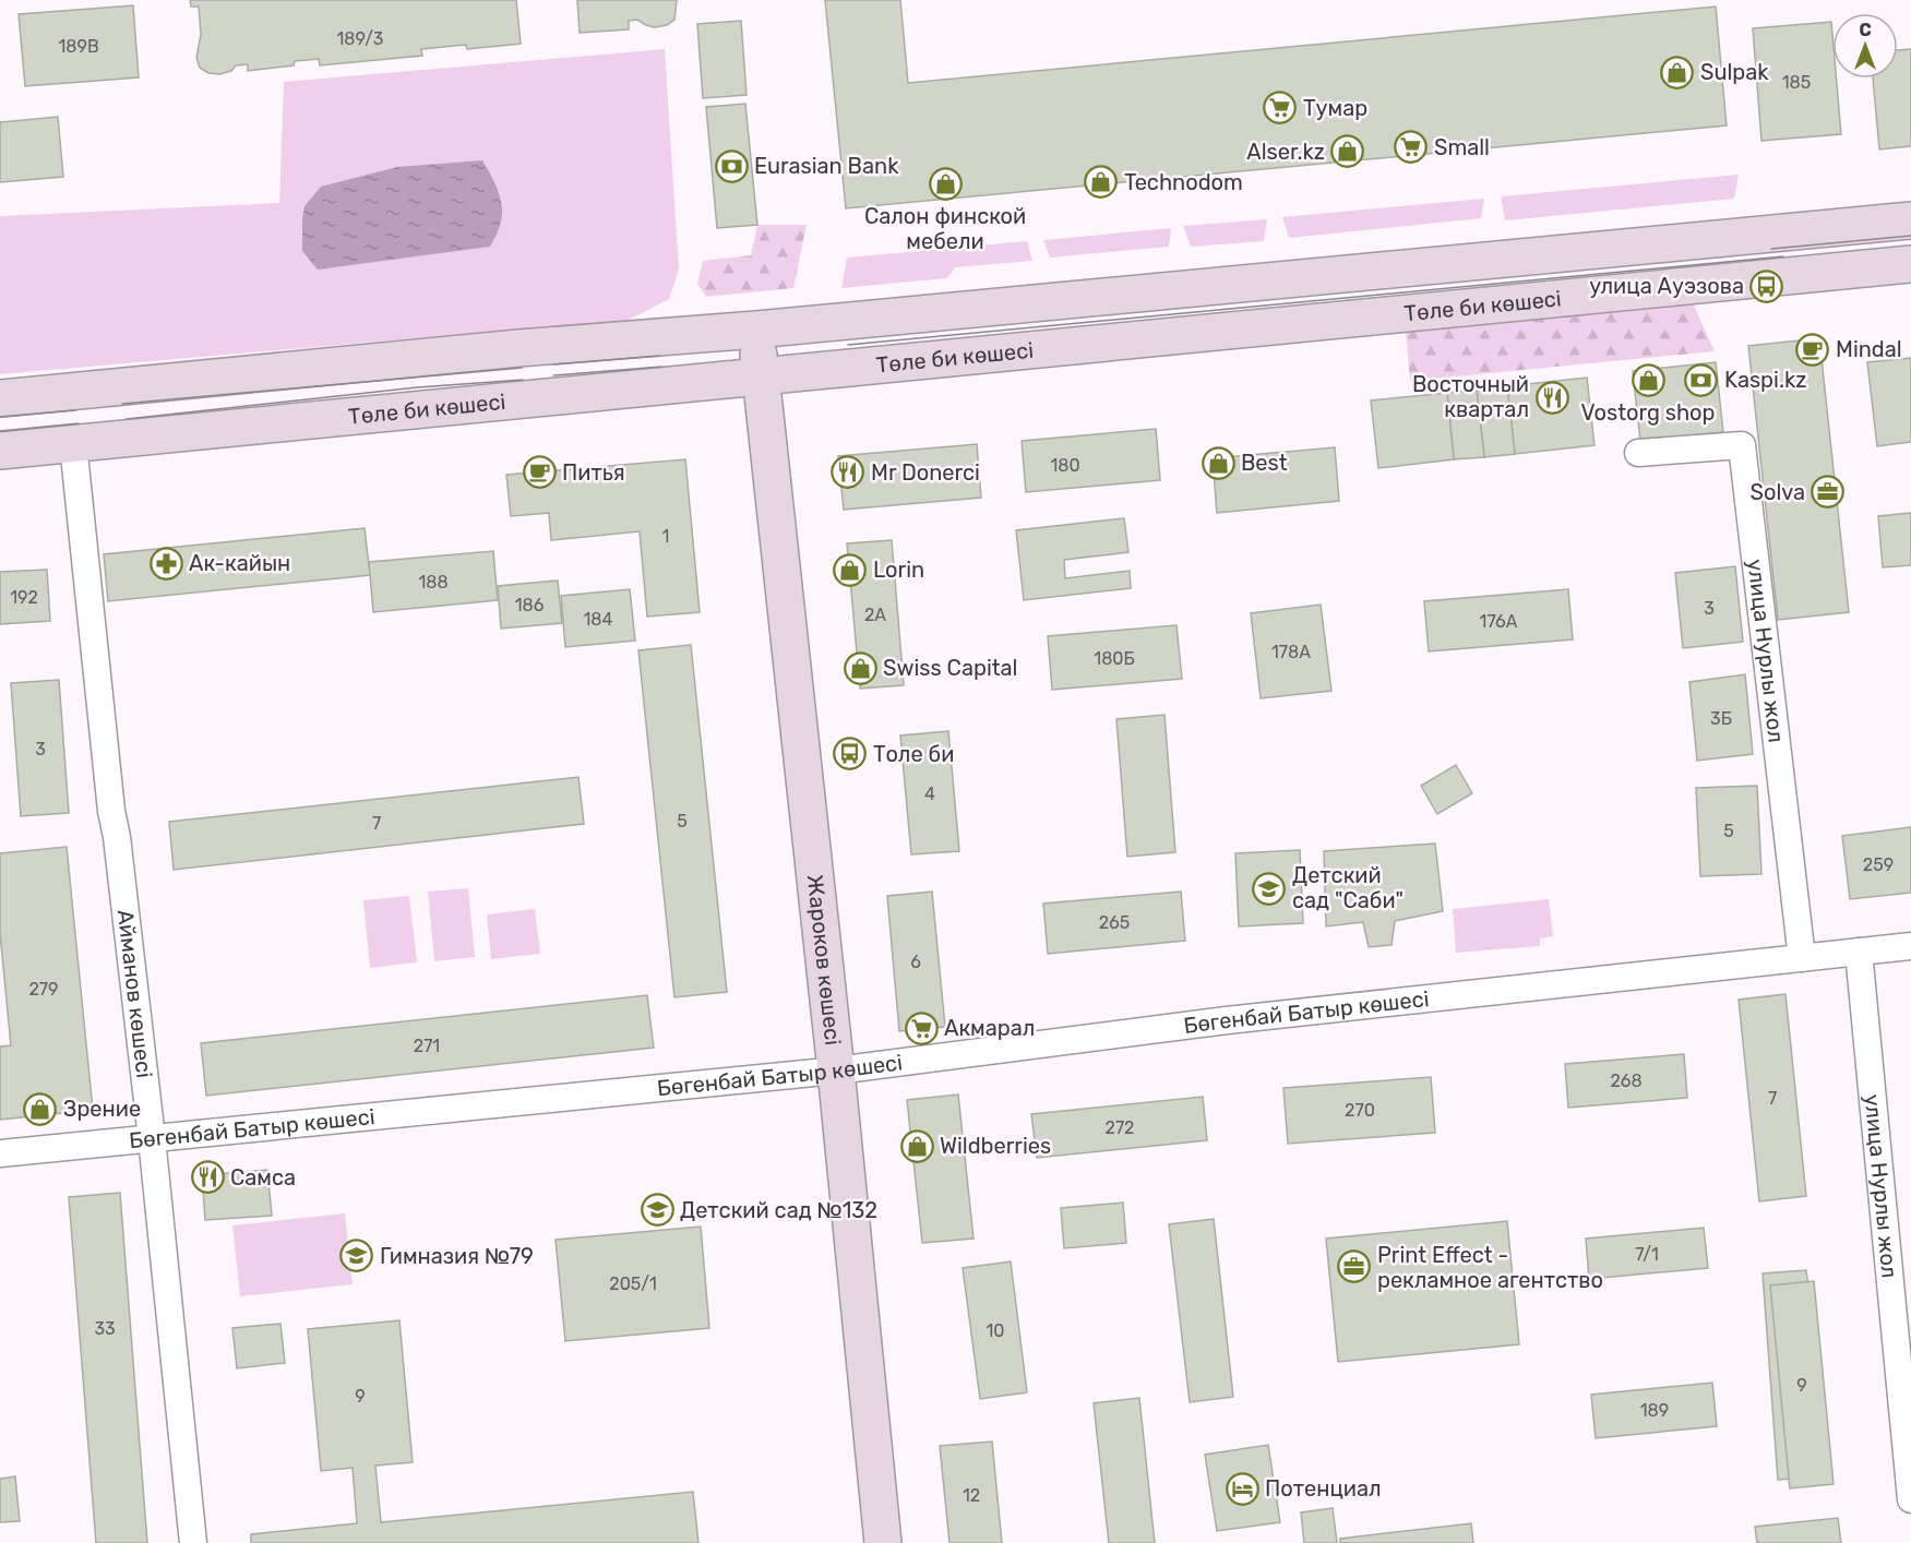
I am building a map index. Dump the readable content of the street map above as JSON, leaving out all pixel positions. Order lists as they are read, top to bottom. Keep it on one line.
{"streets":{"main road":["Төле би көшесі","Жароков көшесі"],"street":["улица Нурлы жол","Айманов көшесі","Бөгенбай Батыр көшесі"]},"crossings":[["Төле би көшесі","Жароков көшесі"],["Төле би көшесі","Айманов көшесі"],["улица Нурлы жол","Бөгенбай Батыр көшесі"],["Жароков көшесі","Бөгенбай Батыр көшесі"],["Айманов көшесі","Бөгенбай Батыр көшесі"]],"places":{"shop":["Sulpak","Alser.kz","Technodom","Салон финской мебели","Vostorg shop","Best","Lorin","Swiss Capital","Зрение","Wildberries"],"supermarket":["Тумар","Small","Акмарал"],"bank":["Eurasian Bank","Kaspi.kz"],"bus stop":["улица Ауэзова","Толе би"],"cafe":["Mindal","Питья"],"restaurant":["Восточный квартал","Mr Donerci","Самса"],"office":["Solva","Print Effect - рекламное агентство"],"pharmacy":["Ак-кайын"],"school or university":["Детский сад \"Саби\"","Детский сад №132","Гимназия №79"],"hotel":["Потенциал"]},"house_numbers":["189/3","189В","185","180","1","188","192","186","3","2А","184","176А","178А","180Б","3Б","3","4","5","7","5","259","265","6","279","271","268","7","270","272","7/1","205/1","33","10","9","9","189","12"],"north":"top"}
